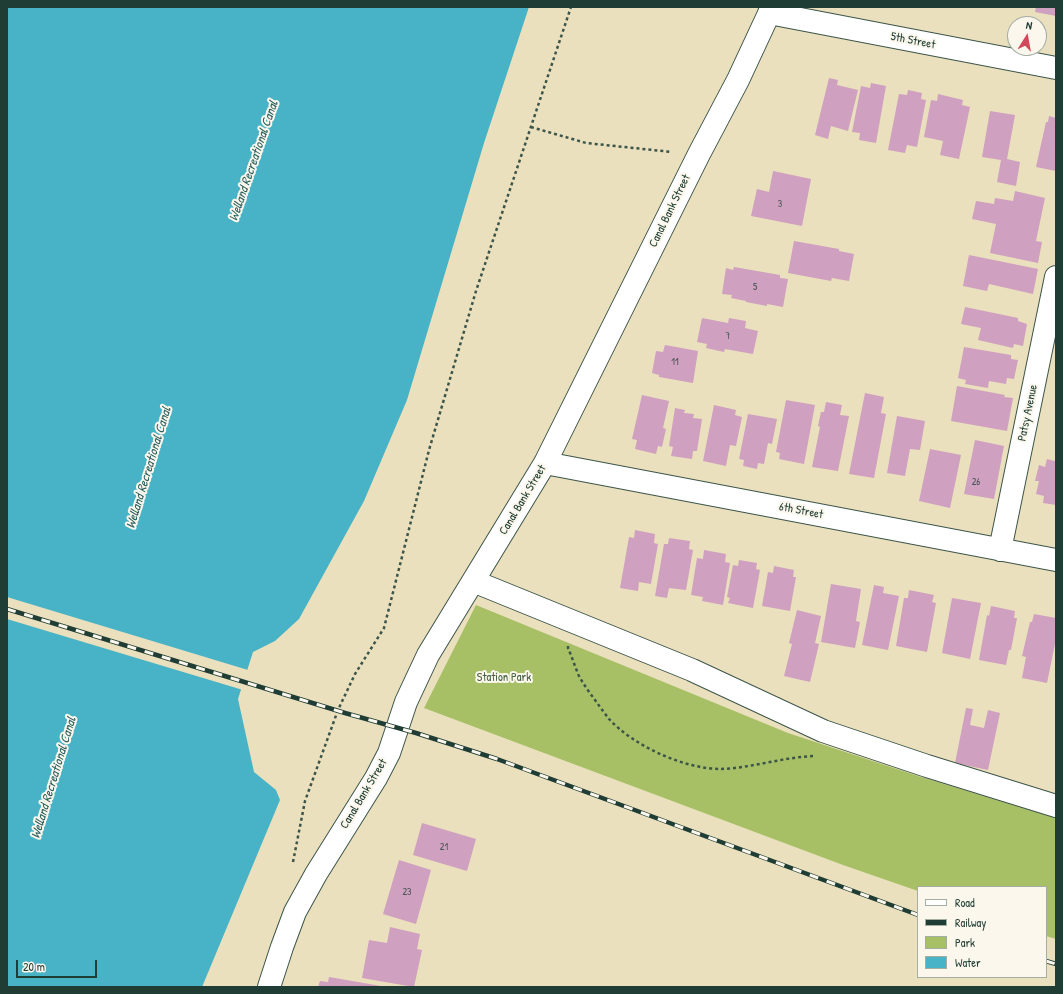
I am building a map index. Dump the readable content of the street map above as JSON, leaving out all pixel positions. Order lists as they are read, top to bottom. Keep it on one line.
{"streets":{"street":["5th Street","Canal Bank Street","Patsy Avenue","6th Street"]},"crossings":[["5th Street","Canal Bank Street"],["Canal Bank Street","6th Street"],["Patsy Avenue","6th Street"]],"water":["Welland Recreational Canal"],"parks":["Station Park"],"house_numbers":["3","5","7","11","26","21","23"],"legend":["Road","Railway","Park","Water"],"scale_bar":"20 m","north":"top"}
